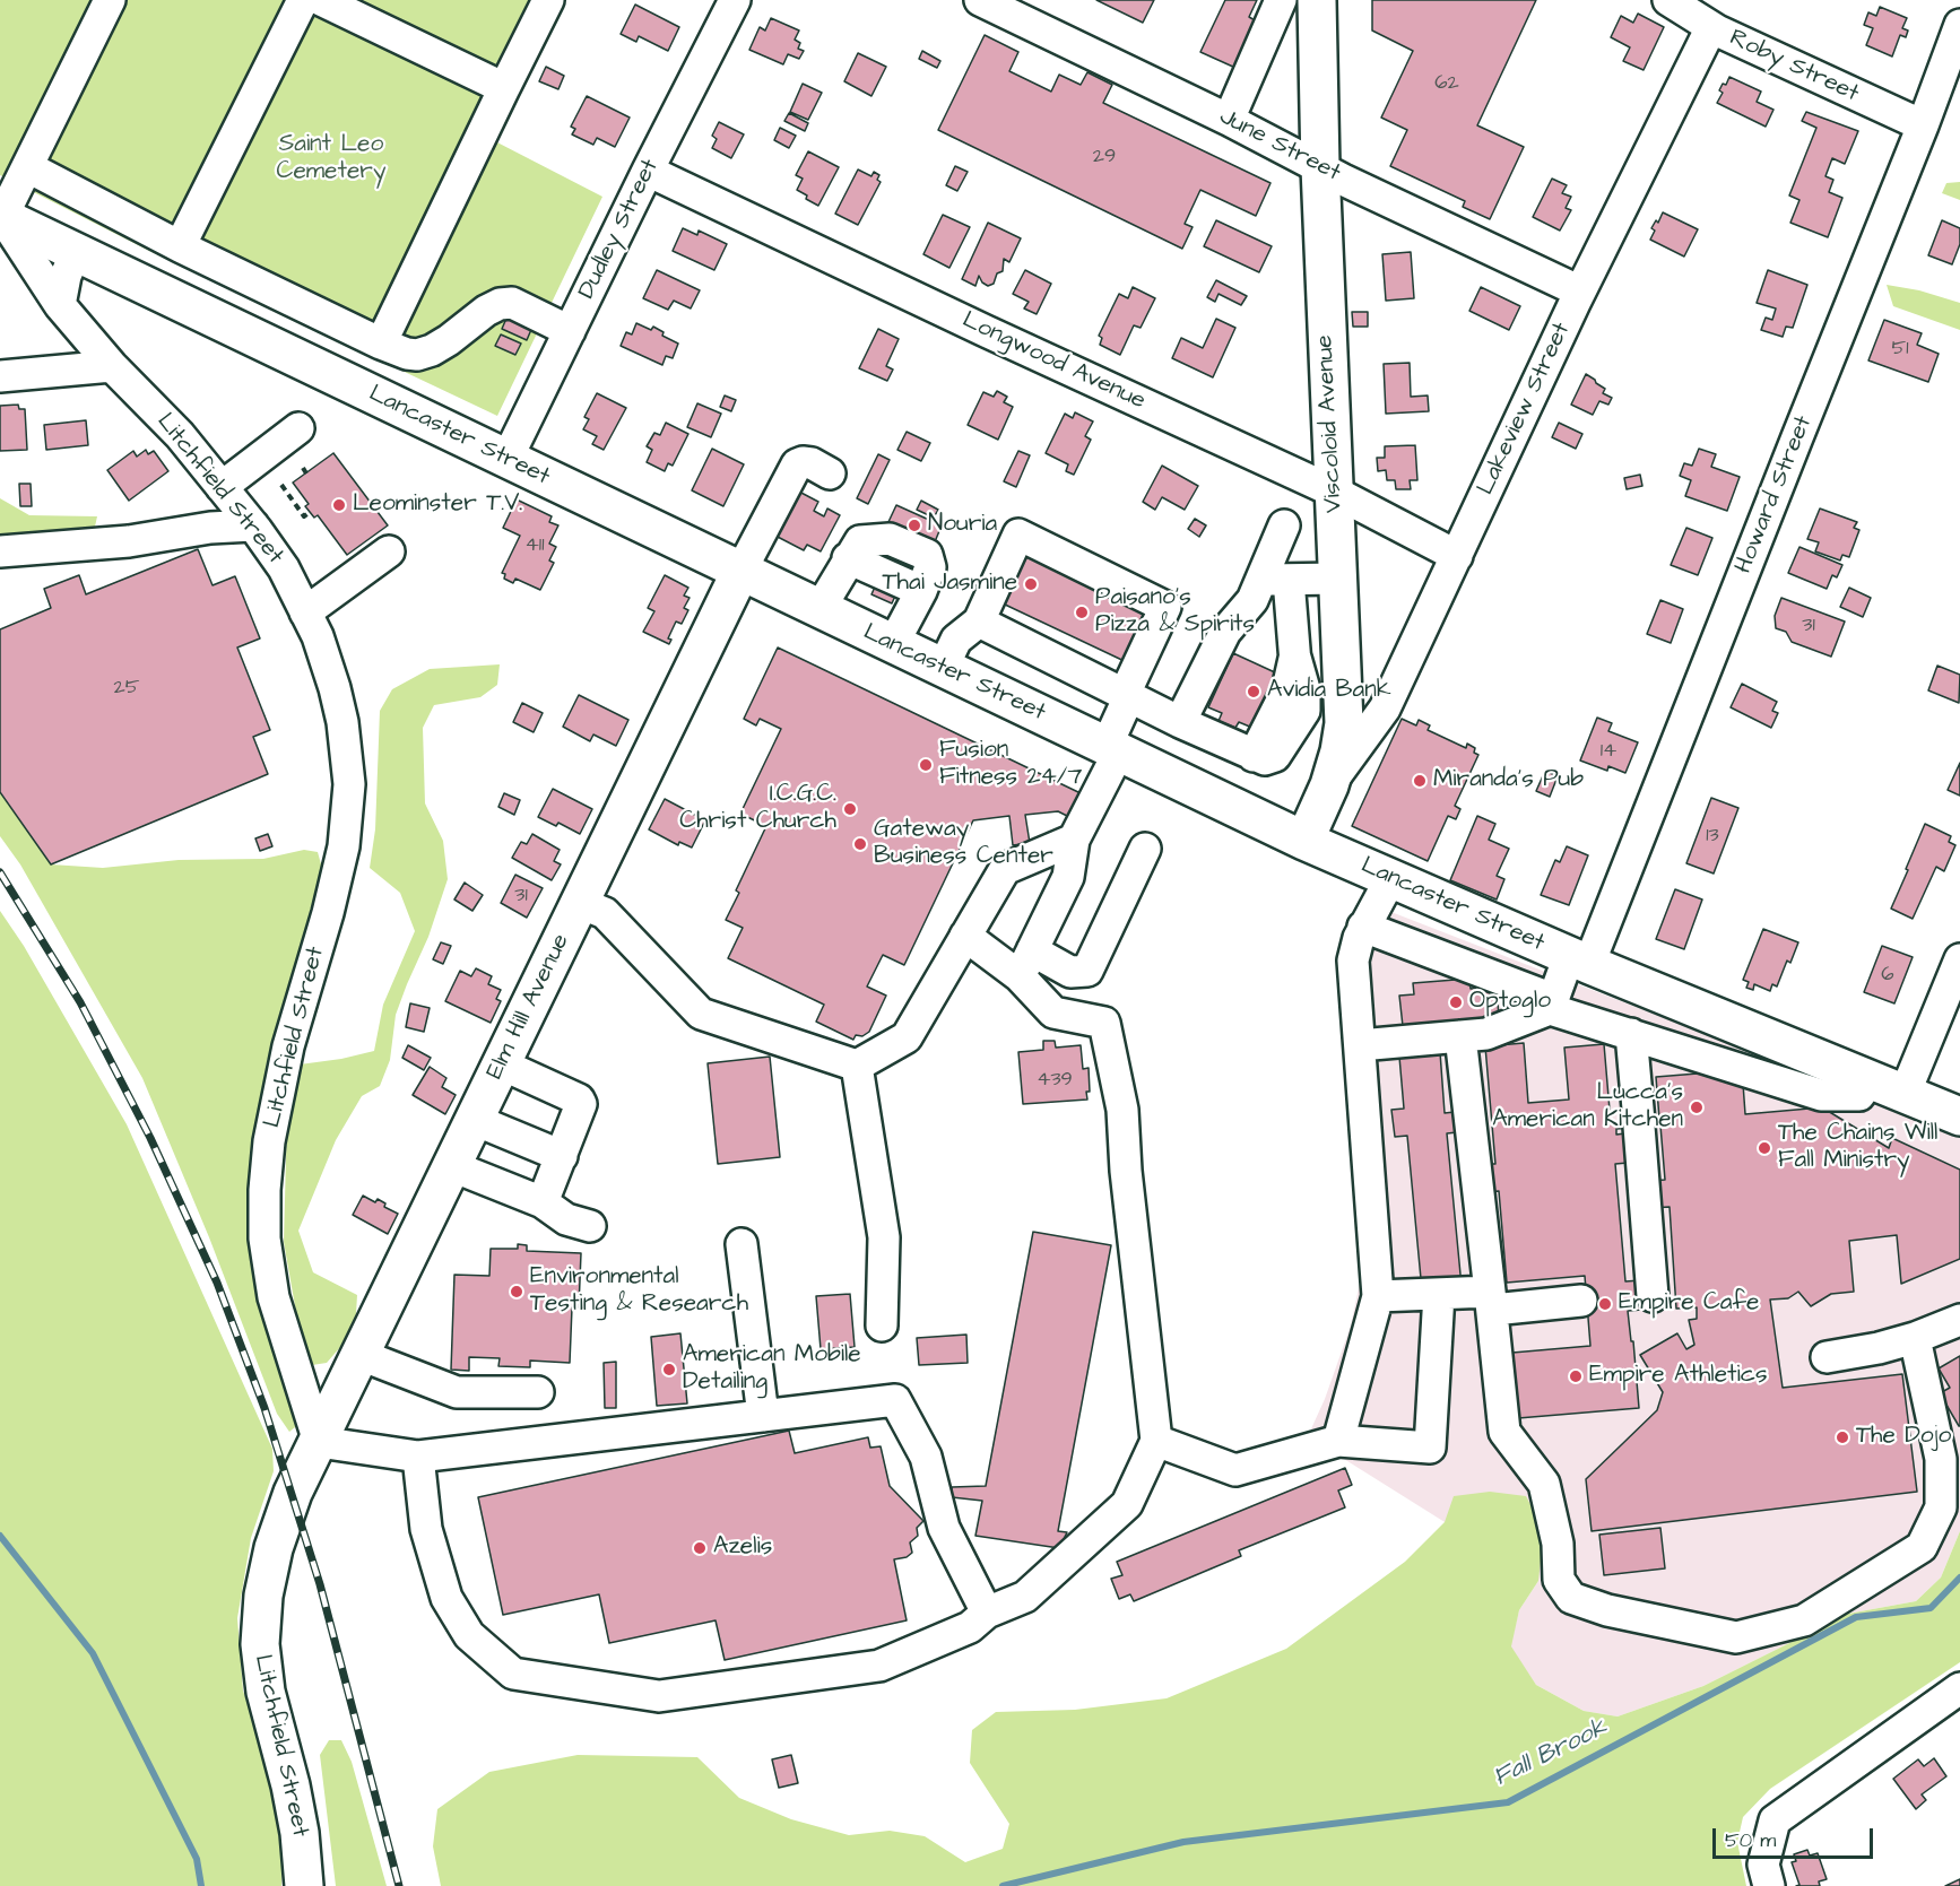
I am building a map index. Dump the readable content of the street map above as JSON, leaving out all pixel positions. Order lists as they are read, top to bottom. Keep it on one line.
{"streets":{"main road":["Viscoloid Avenue","Lancaster Street","Litchfield Street","Elm Hill Avenue"],"street":["Roby Street","June Street","Dudley Street","Longwood Avenue","Lakeview Street","Howard Street"]},"crossings":[["Roby Street","Lakeview Street"],["Roby Street","Howard Street"],["June Street","Lakeview Street"],["June Street","Viscoloid Avenue"],["Dudley Street","Longwood Avenue"],["Dudley Street","Lancaster Street"],["Longwood Avenue","Lakeview Street"],["Longwood Avenue","Viscoloid Avenue"],["Lakeview Street","Viscoloid Avenue"],["Viscoloid Avenue","Lancaster Street"],["Lancaster Street","Litchfield Street"],["Lancaster Street","Howard Street"],["Lancaster Street","Elm Hill Avenue"],["Litchfield Street","Elm Hill Avenue"]],"water":["Fall Brook"],"parks":["Saint Leo Cemetery"],"places":["Leominster T.V.","Nouria","Thai Jasmine","Paisano's Pizza & Spirits","Avidia Bank","Fusion Fitness 24/7","Miranda's Pub","I.C.G.C. Christ Church","Gateway Business Center","Optoglo","Lucca's American Kitchen","The Chains Will Fall Ministry","Environmental Testing & Research","Empire Cafe","American Mobile Detailing","Empire Athletics","The Dojo","Azelis"],"house_numbers":["62","29","51","411","31","25","14","13","31","6","439"],"scale_bar":"50 m"}
